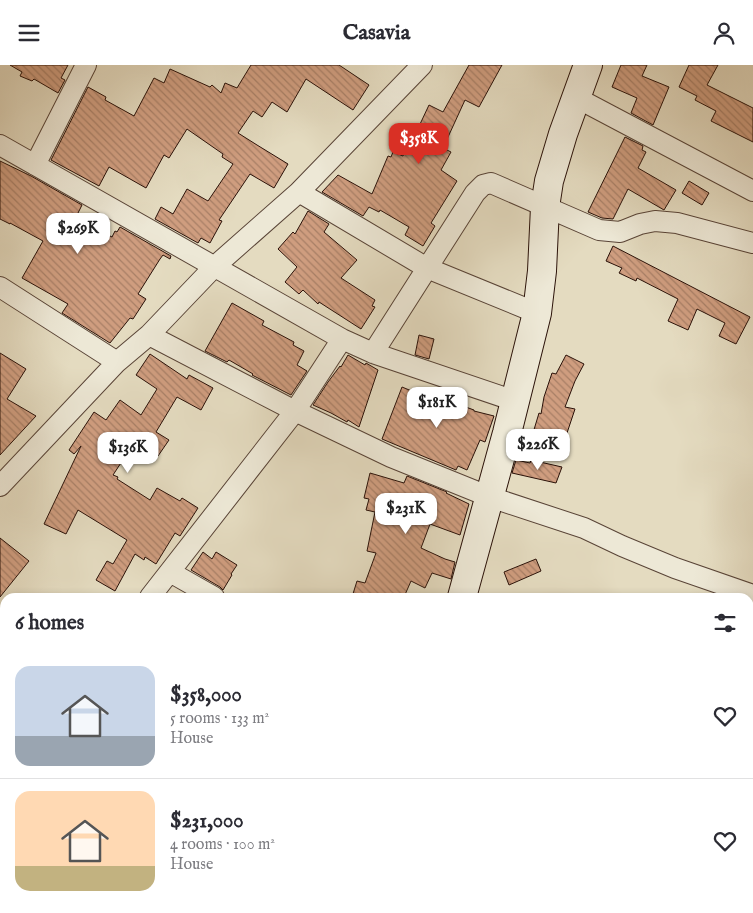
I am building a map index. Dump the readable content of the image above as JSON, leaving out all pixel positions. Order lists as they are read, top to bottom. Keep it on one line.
{"page":{"header":"Casavia","price":["$358K","$269K","$181K","$226K","$136K","$231K"],"heading":"6 homes","list":[{"name":"$358,000","note":"5 rooms · 133 m² · House"},{"name":"$231,000","note":"4 rooms · 100 m² · House"}]}}
